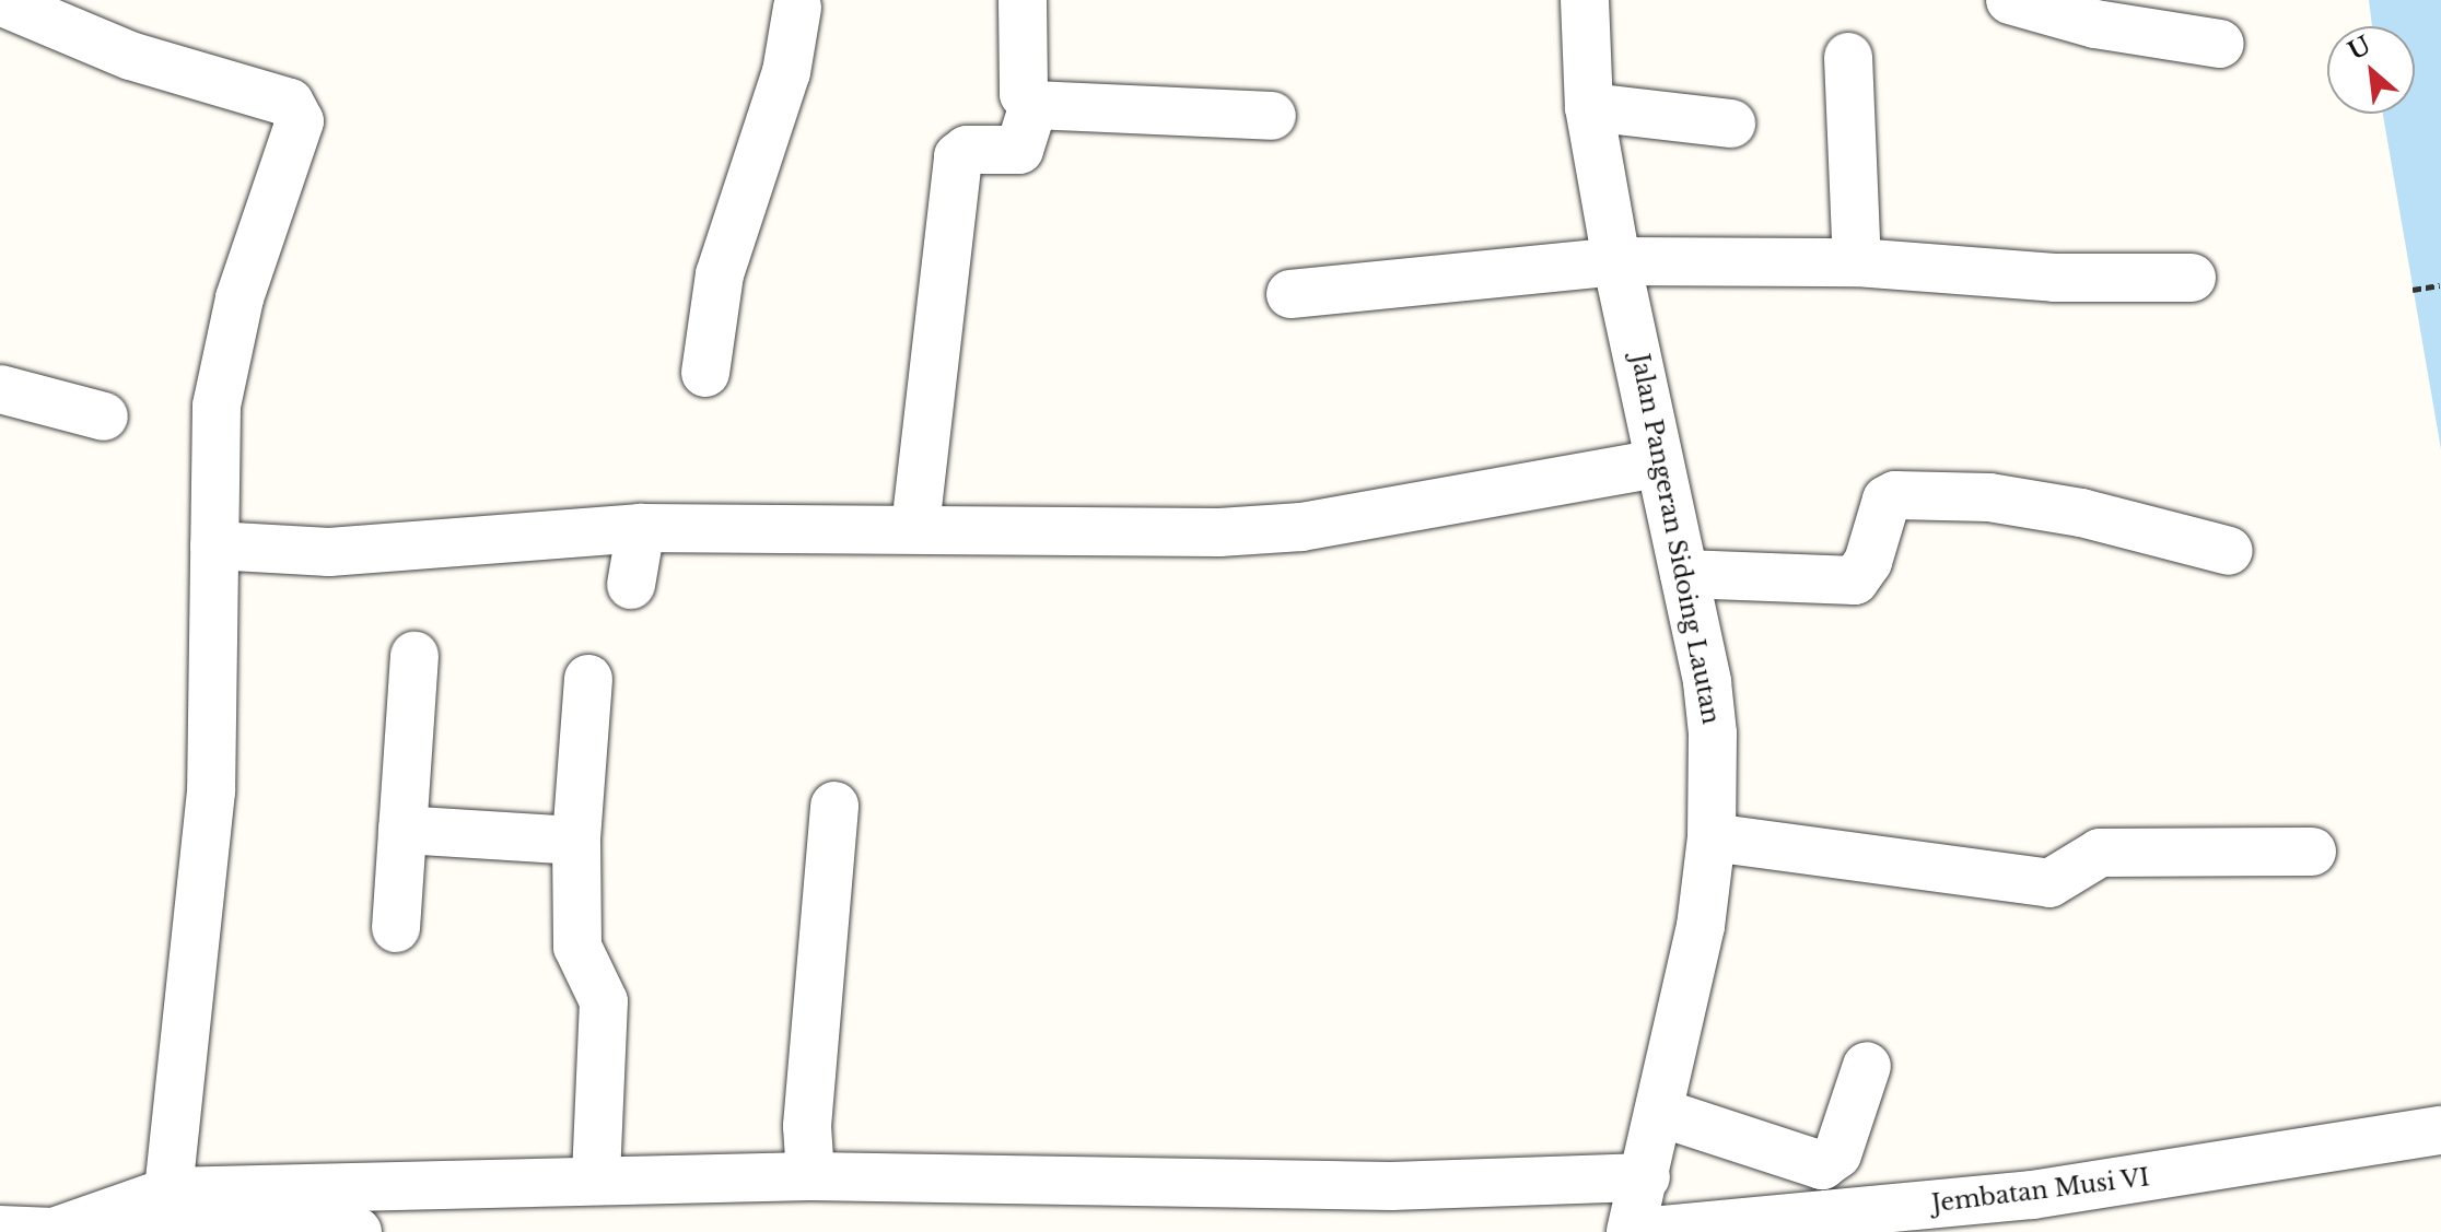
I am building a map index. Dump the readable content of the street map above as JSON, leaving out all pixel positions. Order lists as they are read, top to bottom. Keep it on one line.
{"streets":{"street":["Jalan Pangeran Sidoing Lautan","Jembatan Musi VI"]},"north":"top left"}
